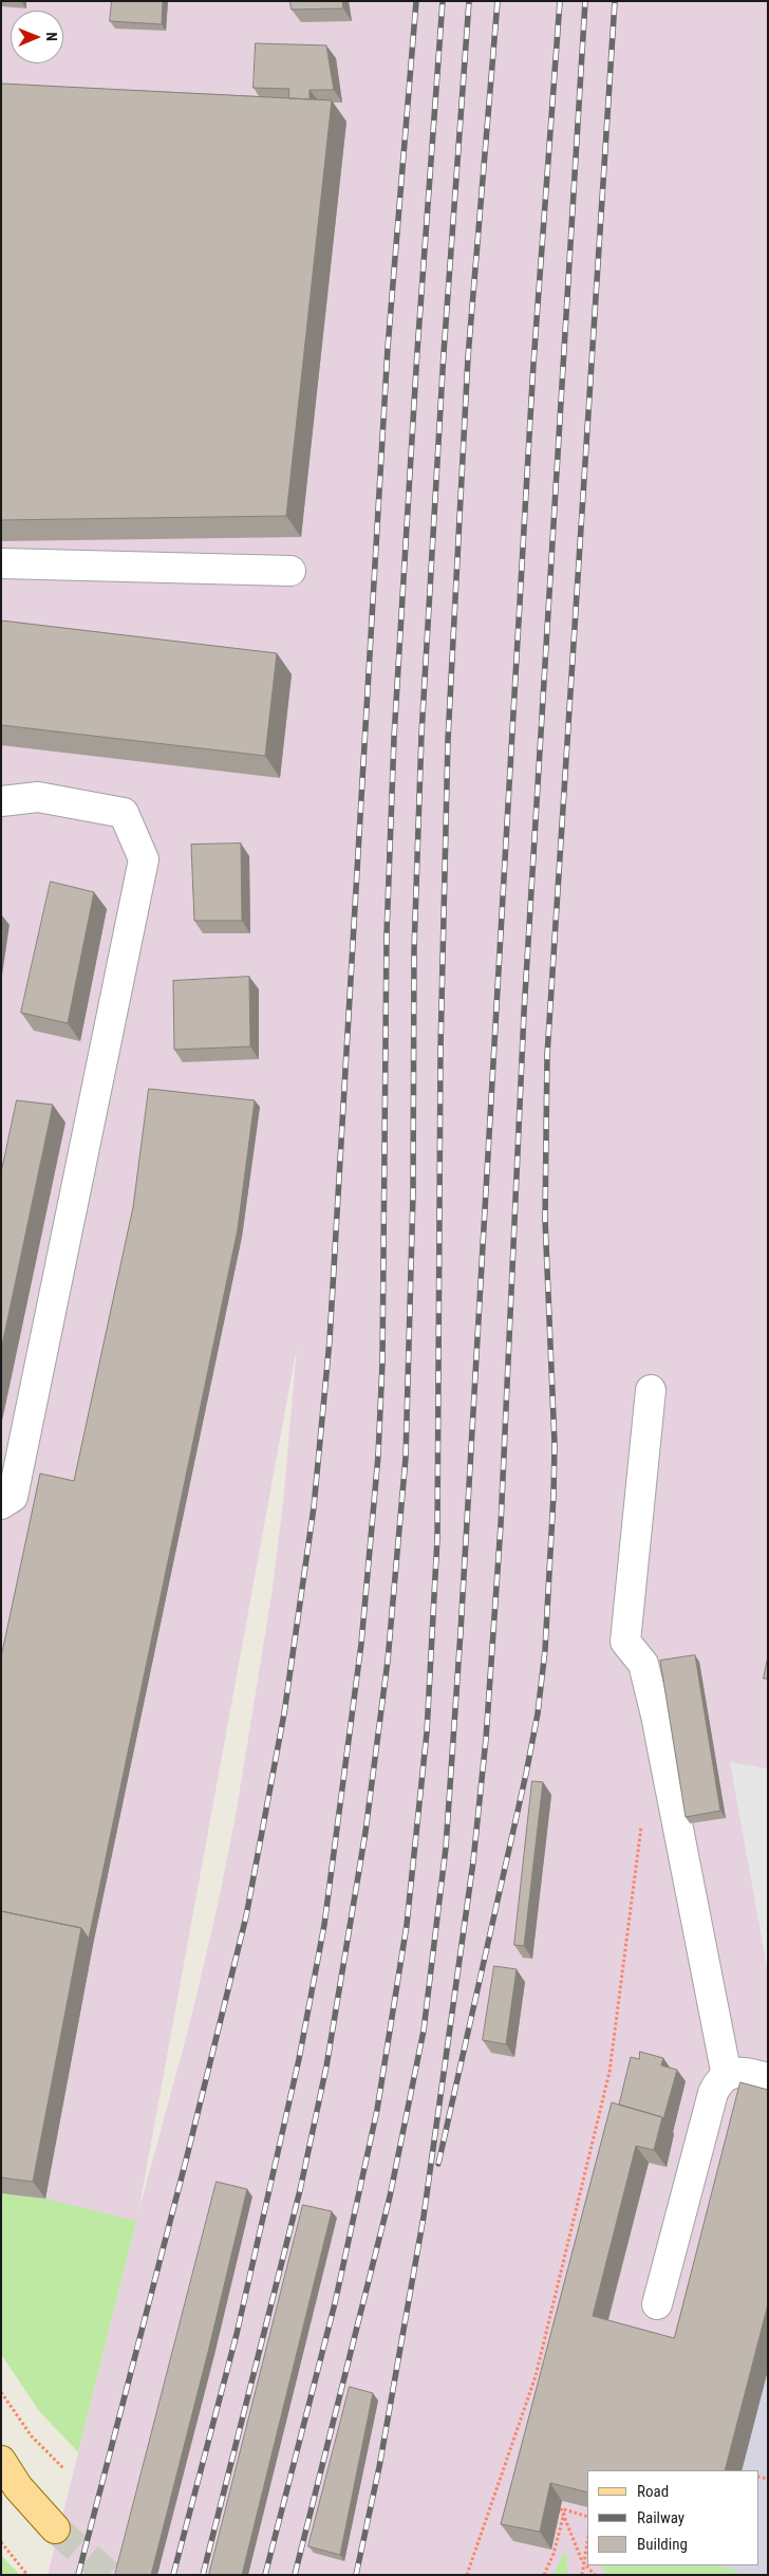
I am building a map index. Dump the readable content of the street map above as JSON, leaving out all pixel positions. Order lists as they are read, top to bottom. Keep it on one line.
{"legend":["Road","Railway","Building"],"north":"right"}
